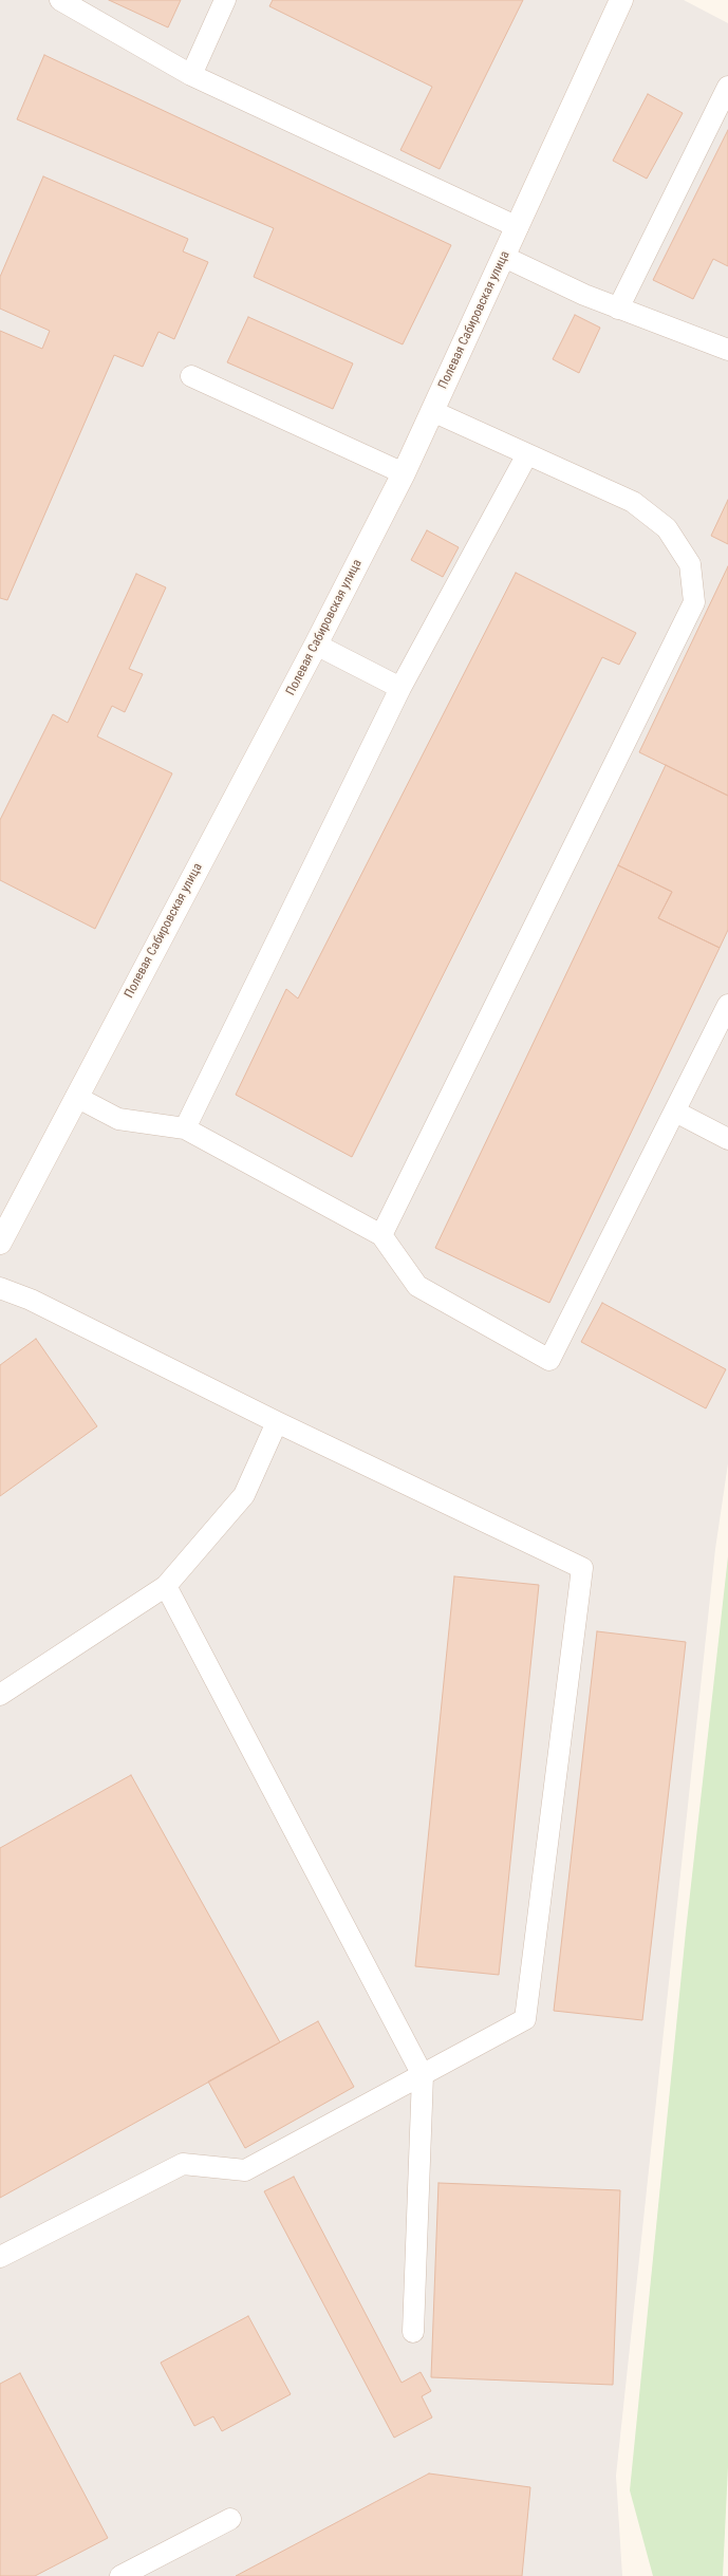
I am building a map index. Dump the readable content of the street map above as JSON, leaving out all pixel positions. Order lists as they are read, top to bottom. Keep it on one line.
{"streets":{"street":["Полевая Сабировская улица"]}}
